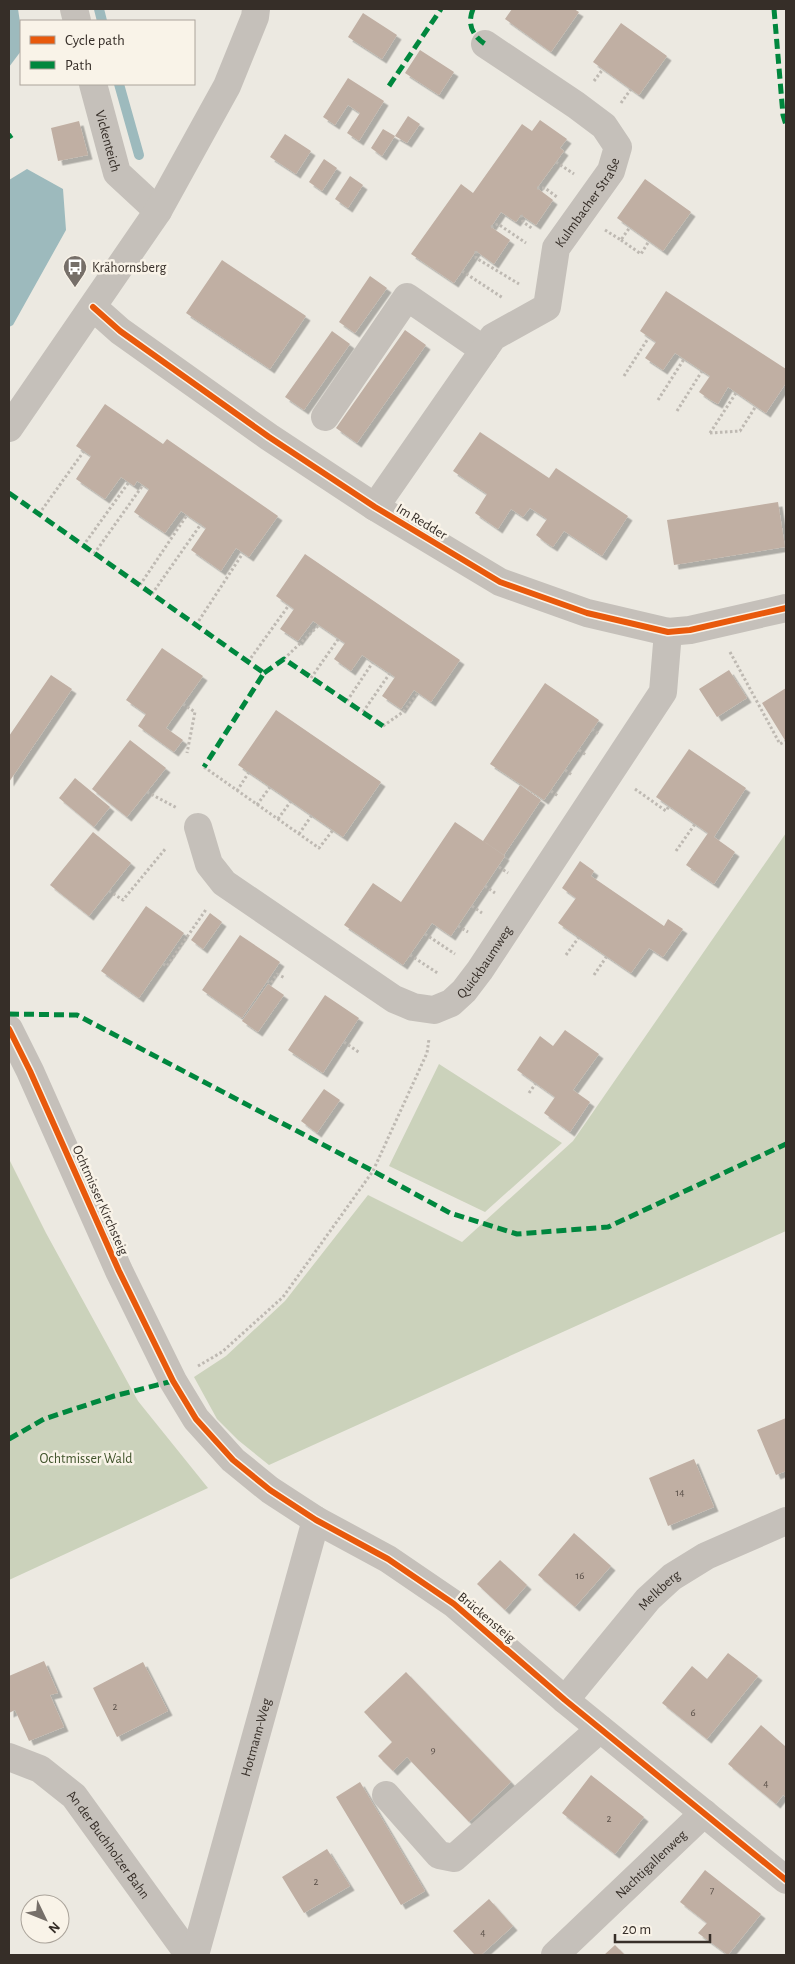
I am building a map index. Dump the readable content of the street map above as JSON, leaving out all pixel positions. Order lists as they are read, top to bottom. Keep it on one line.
{"streets":{"street":["Vickenteich","Kulmbacher Straße","Im Redder","Quickbaumweg","Ochtmisser Kirchsteig","Melkberg","Brückensteig","Hotmann-Weg","An der Buchholzer Bahn","Nachtigallenweg"]},"crossings":[["Im Redder","Quickbaumweg"],["Ochtmisser Kirchsteig","Brückensteig"],["Melkberg","Brückensteig"],["Brückensteig","Hotmann-Weg"],["Brückensteig","Nachtigallenweg"]],"parks":["Ochtmisser Wald"],"places":{"bus stop":["Krähornsberg"]},"house_numbers":["14","16","2","6","9","4","2","2","7","4"],"legend":["Cycle path","Path"],"scale_bar":"20 m","north":"bottom right"}
